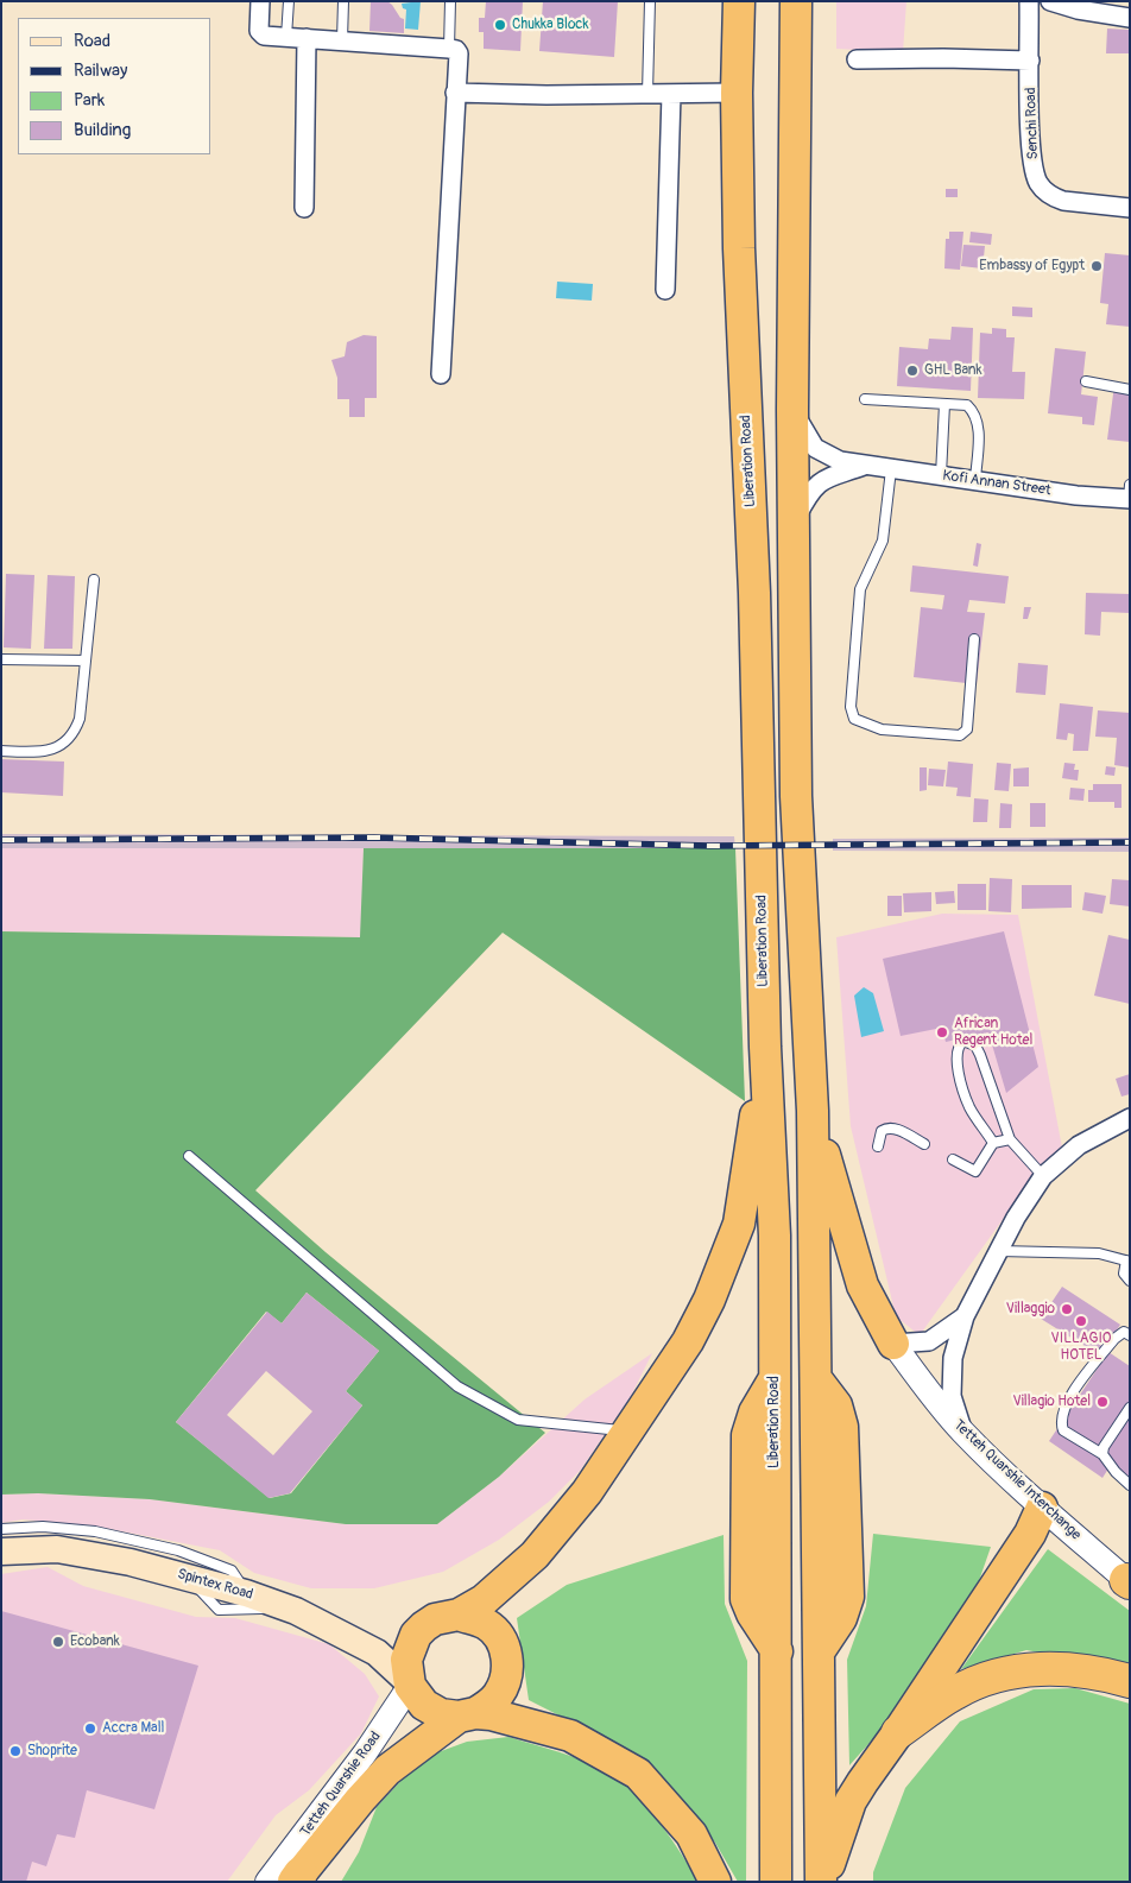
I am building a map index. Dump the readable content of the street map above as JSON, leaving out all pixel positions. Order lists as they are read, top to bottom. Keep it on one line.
{"streets":{"highway":["Liberation Road"],"main road":["Spintex Road"],"street":["Senchi Road","Kofi Annan Street","Tetteh Quarshie Interchange","Tetteh Quarshie Road"]},"crossings":[["Spintex Road","Tetteh Quarshie Road"]],"places":["Chukka Block","Embassy of Egypt","GHL Bank","African Regent Hotel","Villaggio","VILLAGIO HOTEL","Villagio Hotel","Ecobank","Accra Mall","Shoprite"],"legend":["Road","Railway","Park","Building"]}
